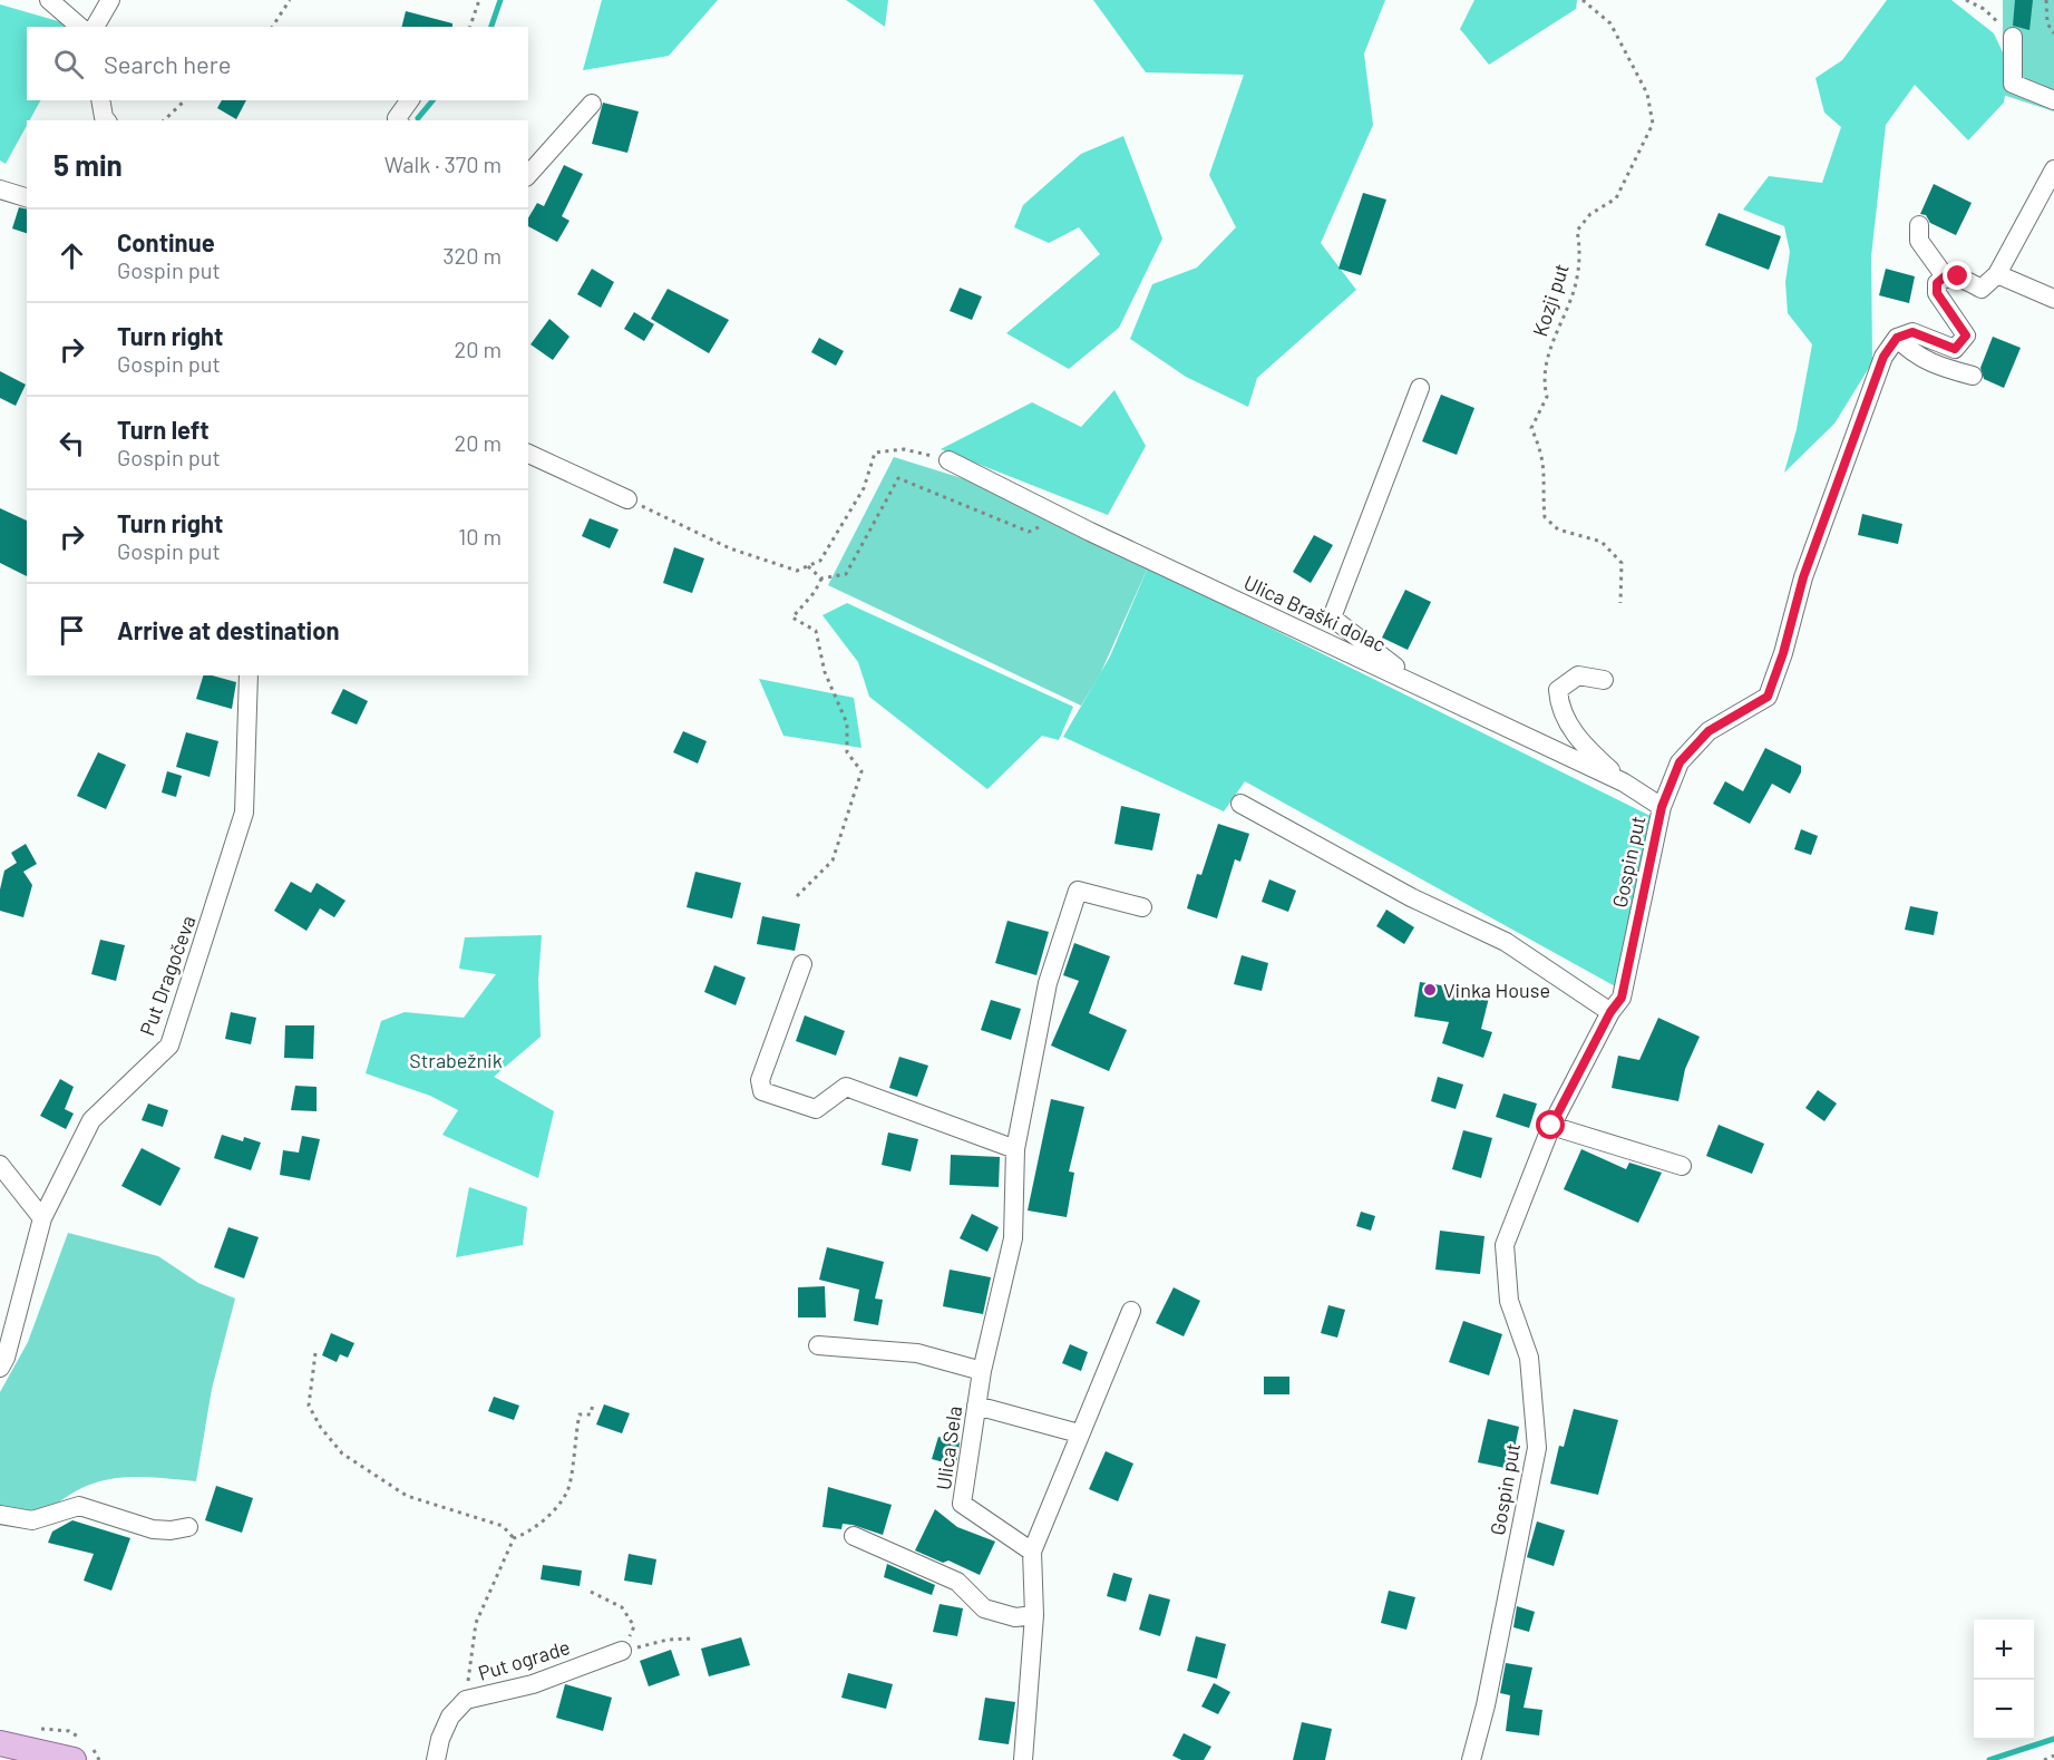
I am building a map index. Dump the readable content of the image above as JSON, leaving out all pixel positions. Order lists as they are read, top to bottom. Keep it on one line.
{"streets":{"street":["Ulica Braški dolac","Gospin put","Put Dragočeva","Ulica Sela","Put ograde"],"path":["Kozji put"]},"crossings":[["Ulica Braški dolac","Gospin put"]],"parks":["Strabežnik"],"places":["Vinka House"],"page":{"search":"Search here","heading":["5 min","Walk · 370 m"],"list":[["Continue","Gospin put","320 m"],["Turn right","Gospin put","20 m"],["Turn left","Gospin put","20 m"],["Turn right","Gospin put","10 m"],"Arrive at destination"],"map_buttons":["+","−"]}}
